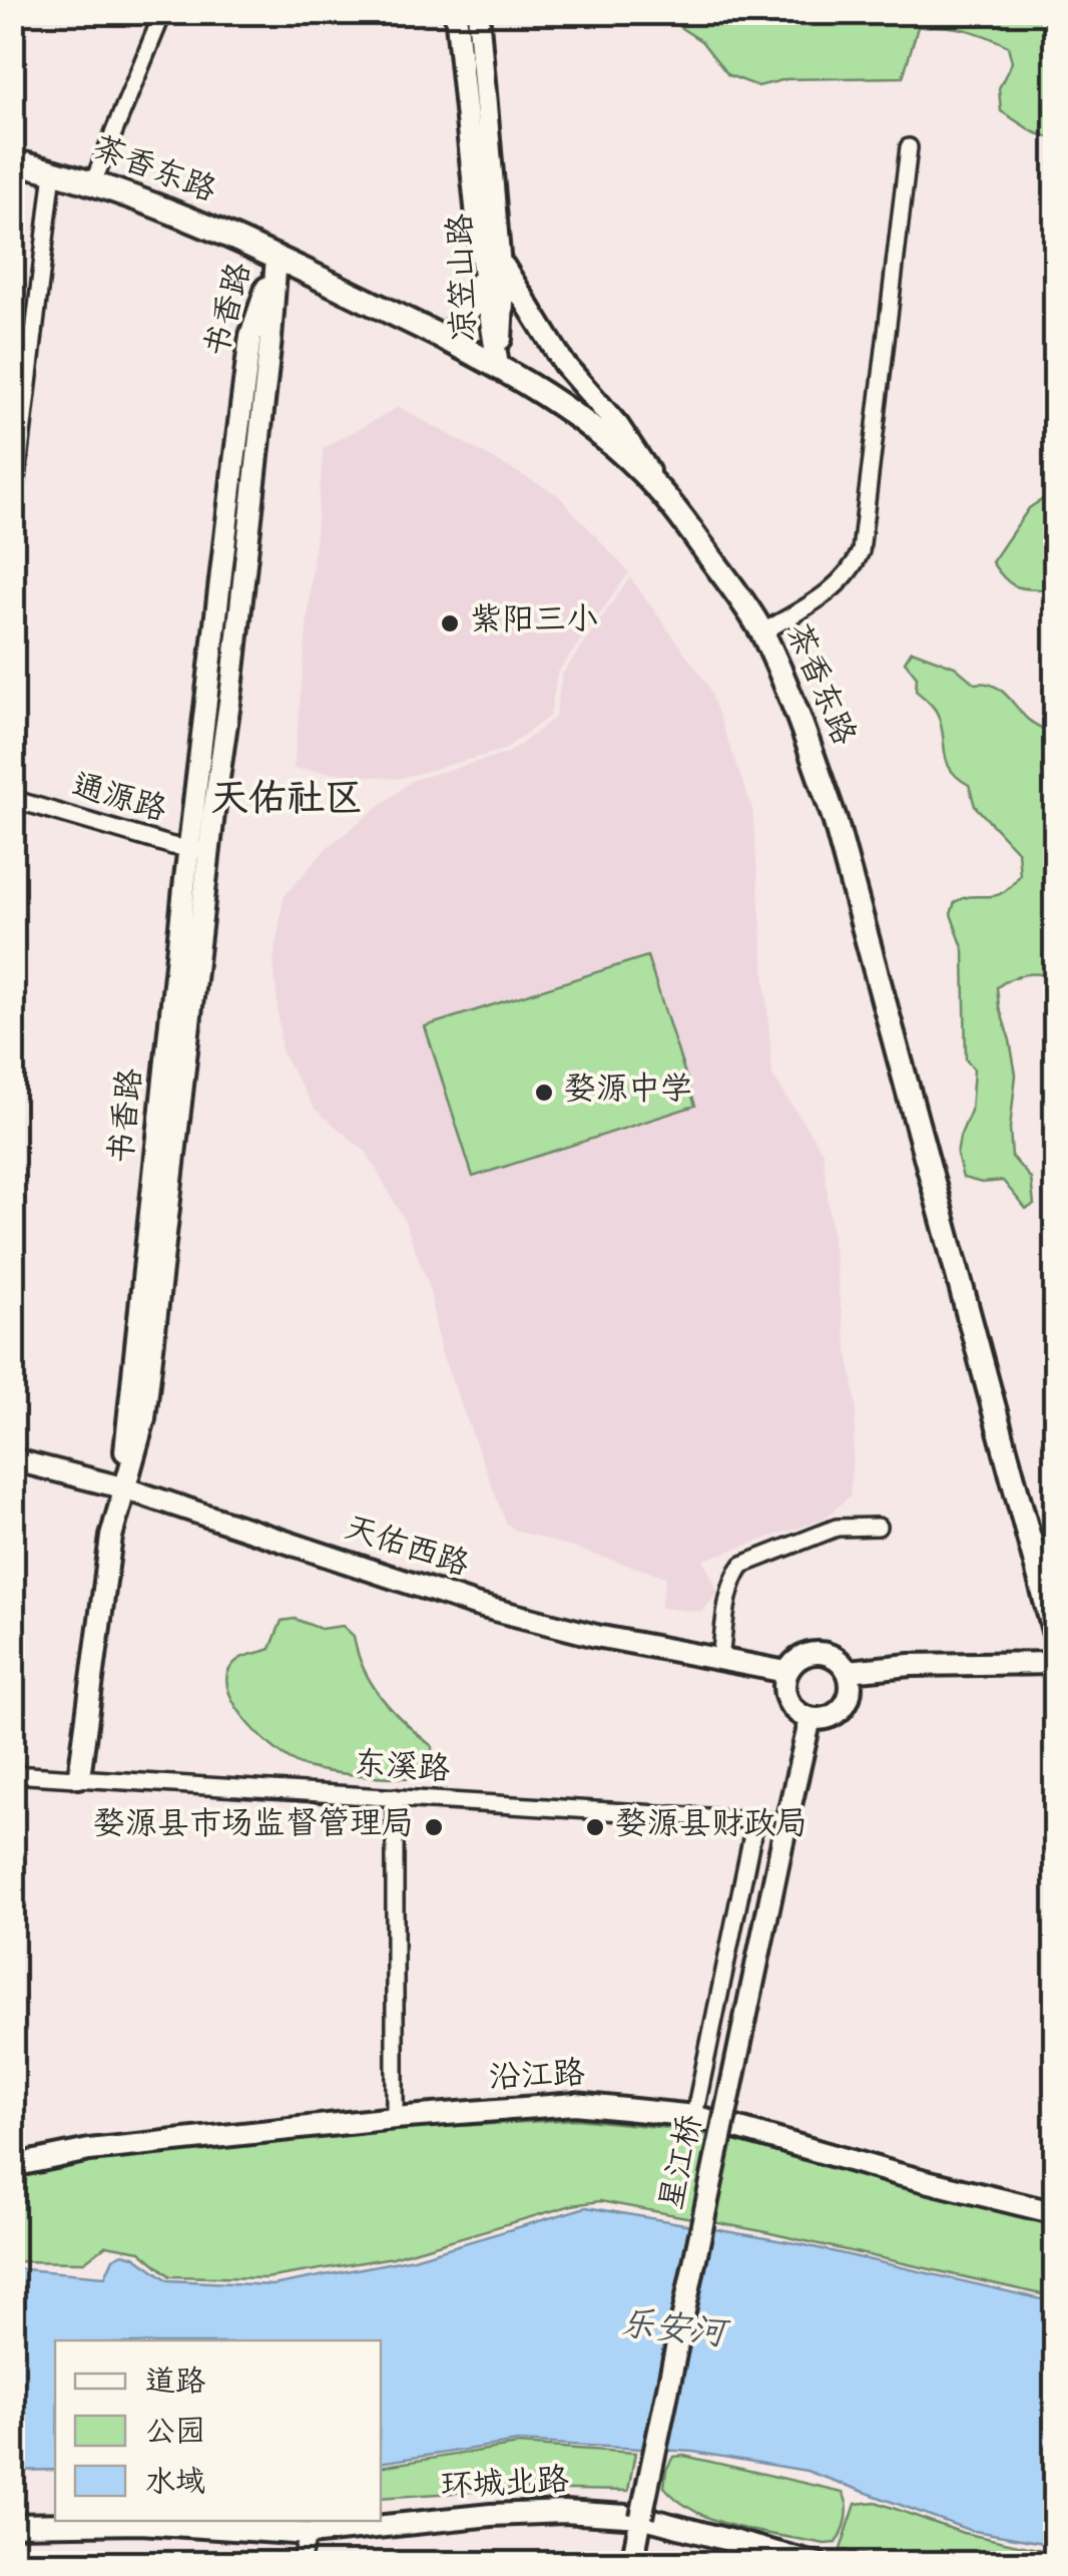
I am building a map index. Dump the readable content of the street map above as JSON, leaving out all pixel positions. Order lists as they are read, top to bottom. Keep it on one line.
{"streets":{"main road":["茶香东路"],"street":["凉笠山路","书香路","通源路","天佑西路","东溪路","沿江路","星江桥","环城北路"]},"crossings":[["茶香东路","凉笠山路"],["茶香东路","书香路"],["书香路","通源路"],["书香路","天佑西路"],["书香路","东溪路"],["天佑西路","星江桥"],["东溪路","星江桥"],["星江桥","环城北路"]],"districts":["天佑社区"],"water":["乐安河"],"places":["紫阳三小","婺源中学","婺源县市场监督管理局","婺源县财政局"],"legend":["道路","公园","水域"]}
